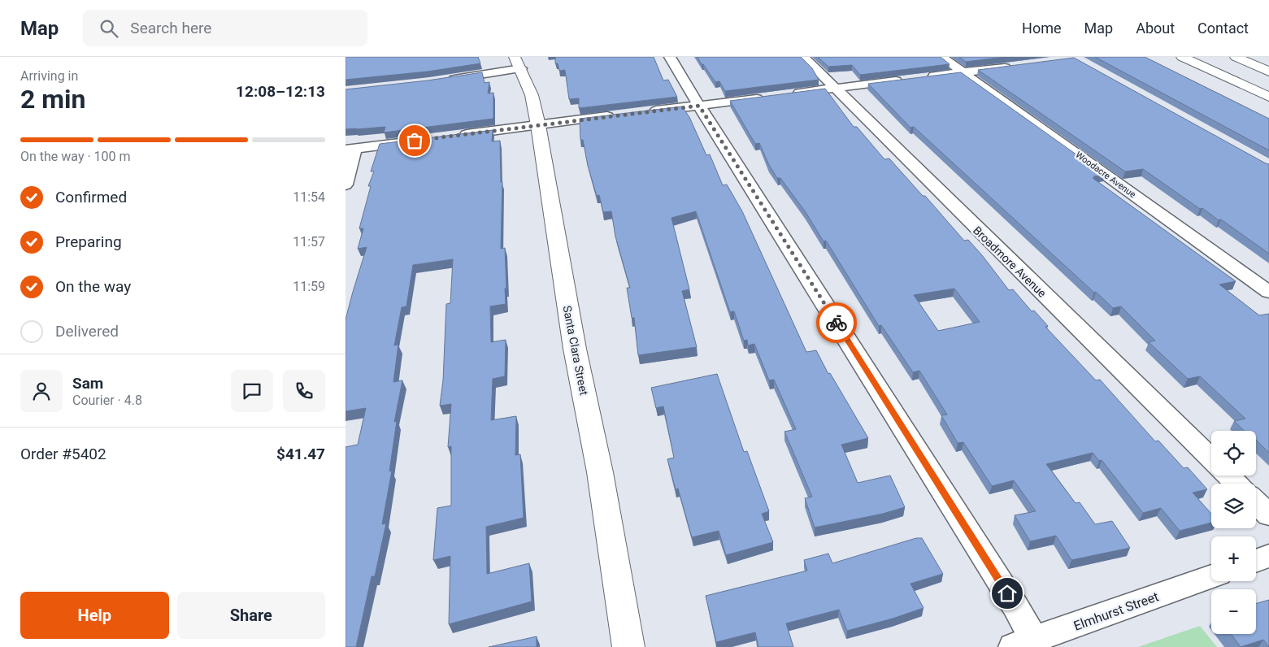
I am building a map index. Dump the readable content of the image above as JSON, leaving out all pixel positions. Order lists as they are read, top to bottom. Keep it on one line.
{"streets":{"main road":["Santa Clara Street"],"street":["Woodacre Avenue","Broadmore Avenue","Elmhurst Street"]},"page":{"header":"Map","search":"Search here","nav":["Home","Map","About","Contact"],"heading":["2 min","Arriving in","12:08–12:13"],"panel":["Sam","Courier · 4.8","Order #5402","$41.47"],"bar":"On the way · 100 m","list":[["Confirmed","11:54"],["Preparing","11:57"],["On the way","11:59"],"Delivered"],"map_buttons":["+","−"],"buttons":["Help","Share"]}}
